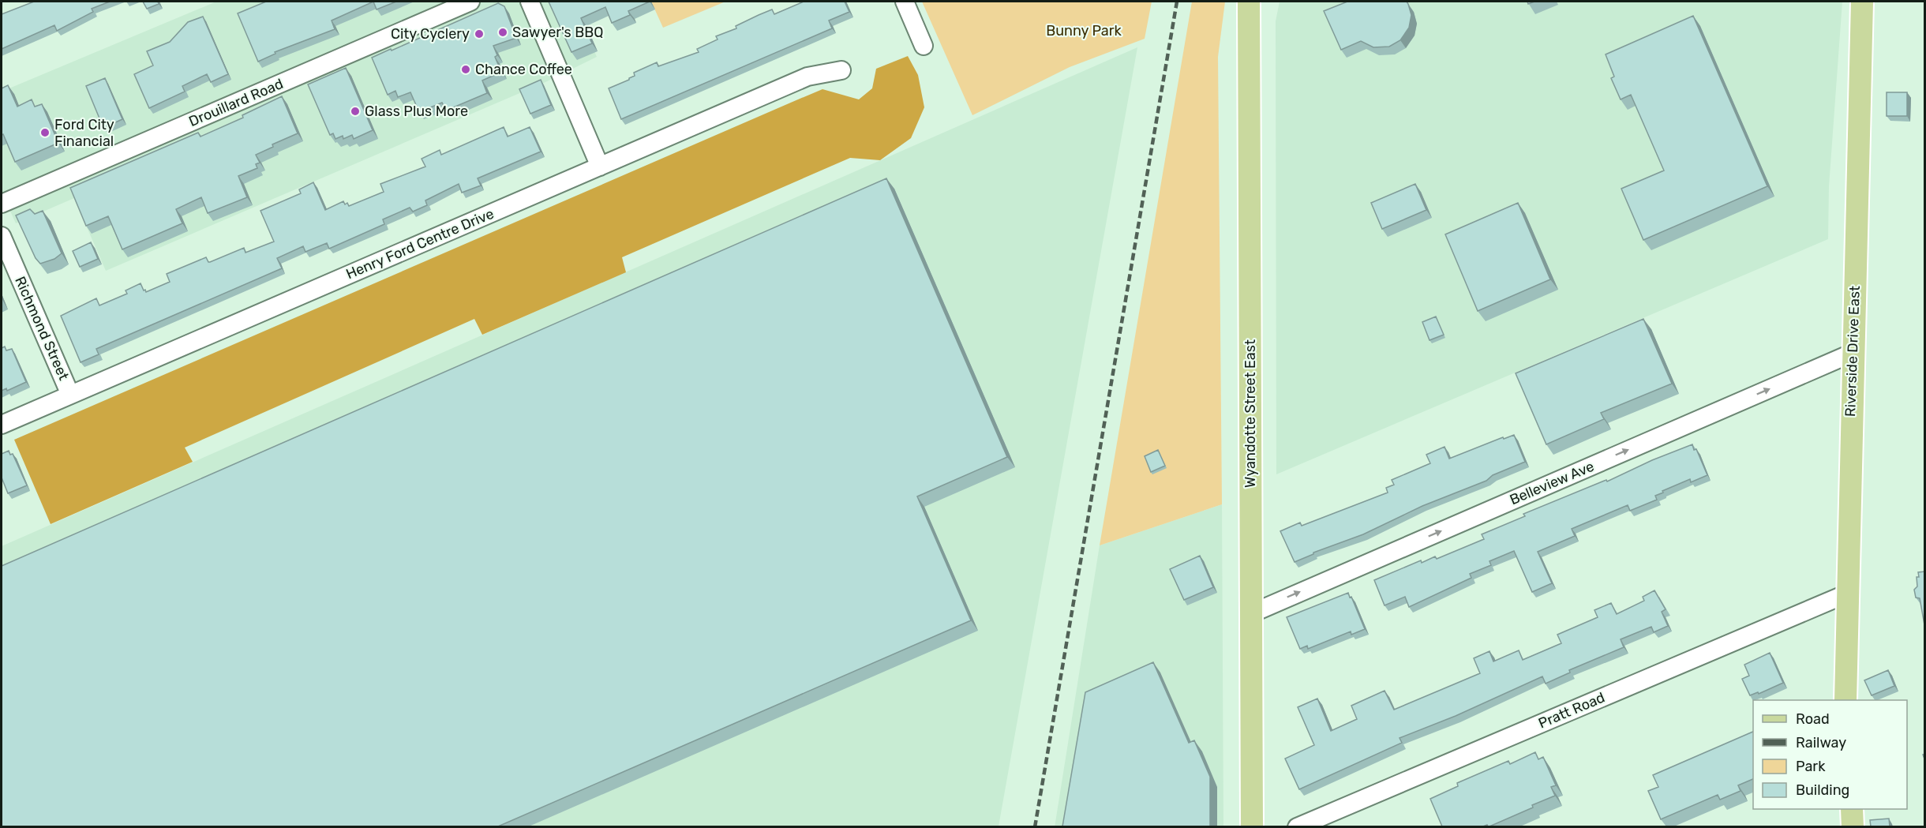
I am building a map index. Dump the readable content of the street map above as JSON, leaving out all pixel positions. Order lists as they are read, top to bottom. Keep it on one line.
{"streets":{"main road":["Riverside Drive East","Wyandotte Street East"],"street":["Drouillard Road","Henry Ford Centre Drive","Richmond Street","Belleview Ave","Pratt Road"]},"crossings":[["Henry Ford Centre Drive","Richmond Street"],["Riverside Drive East","Belleview Ave"],["Riverside Drive East","Pratt Road"],["Wyandotte Street East","Belleview Ave"]],"one_way":["Belleview Ave"],"parks":["Bunny Park"],"places":["Sawyer's BBQ","City Cyclery","Chance Coffee","Glass Plus More","Ford City Financial"],"legend":["Road","Railway","Park","Building"]}
